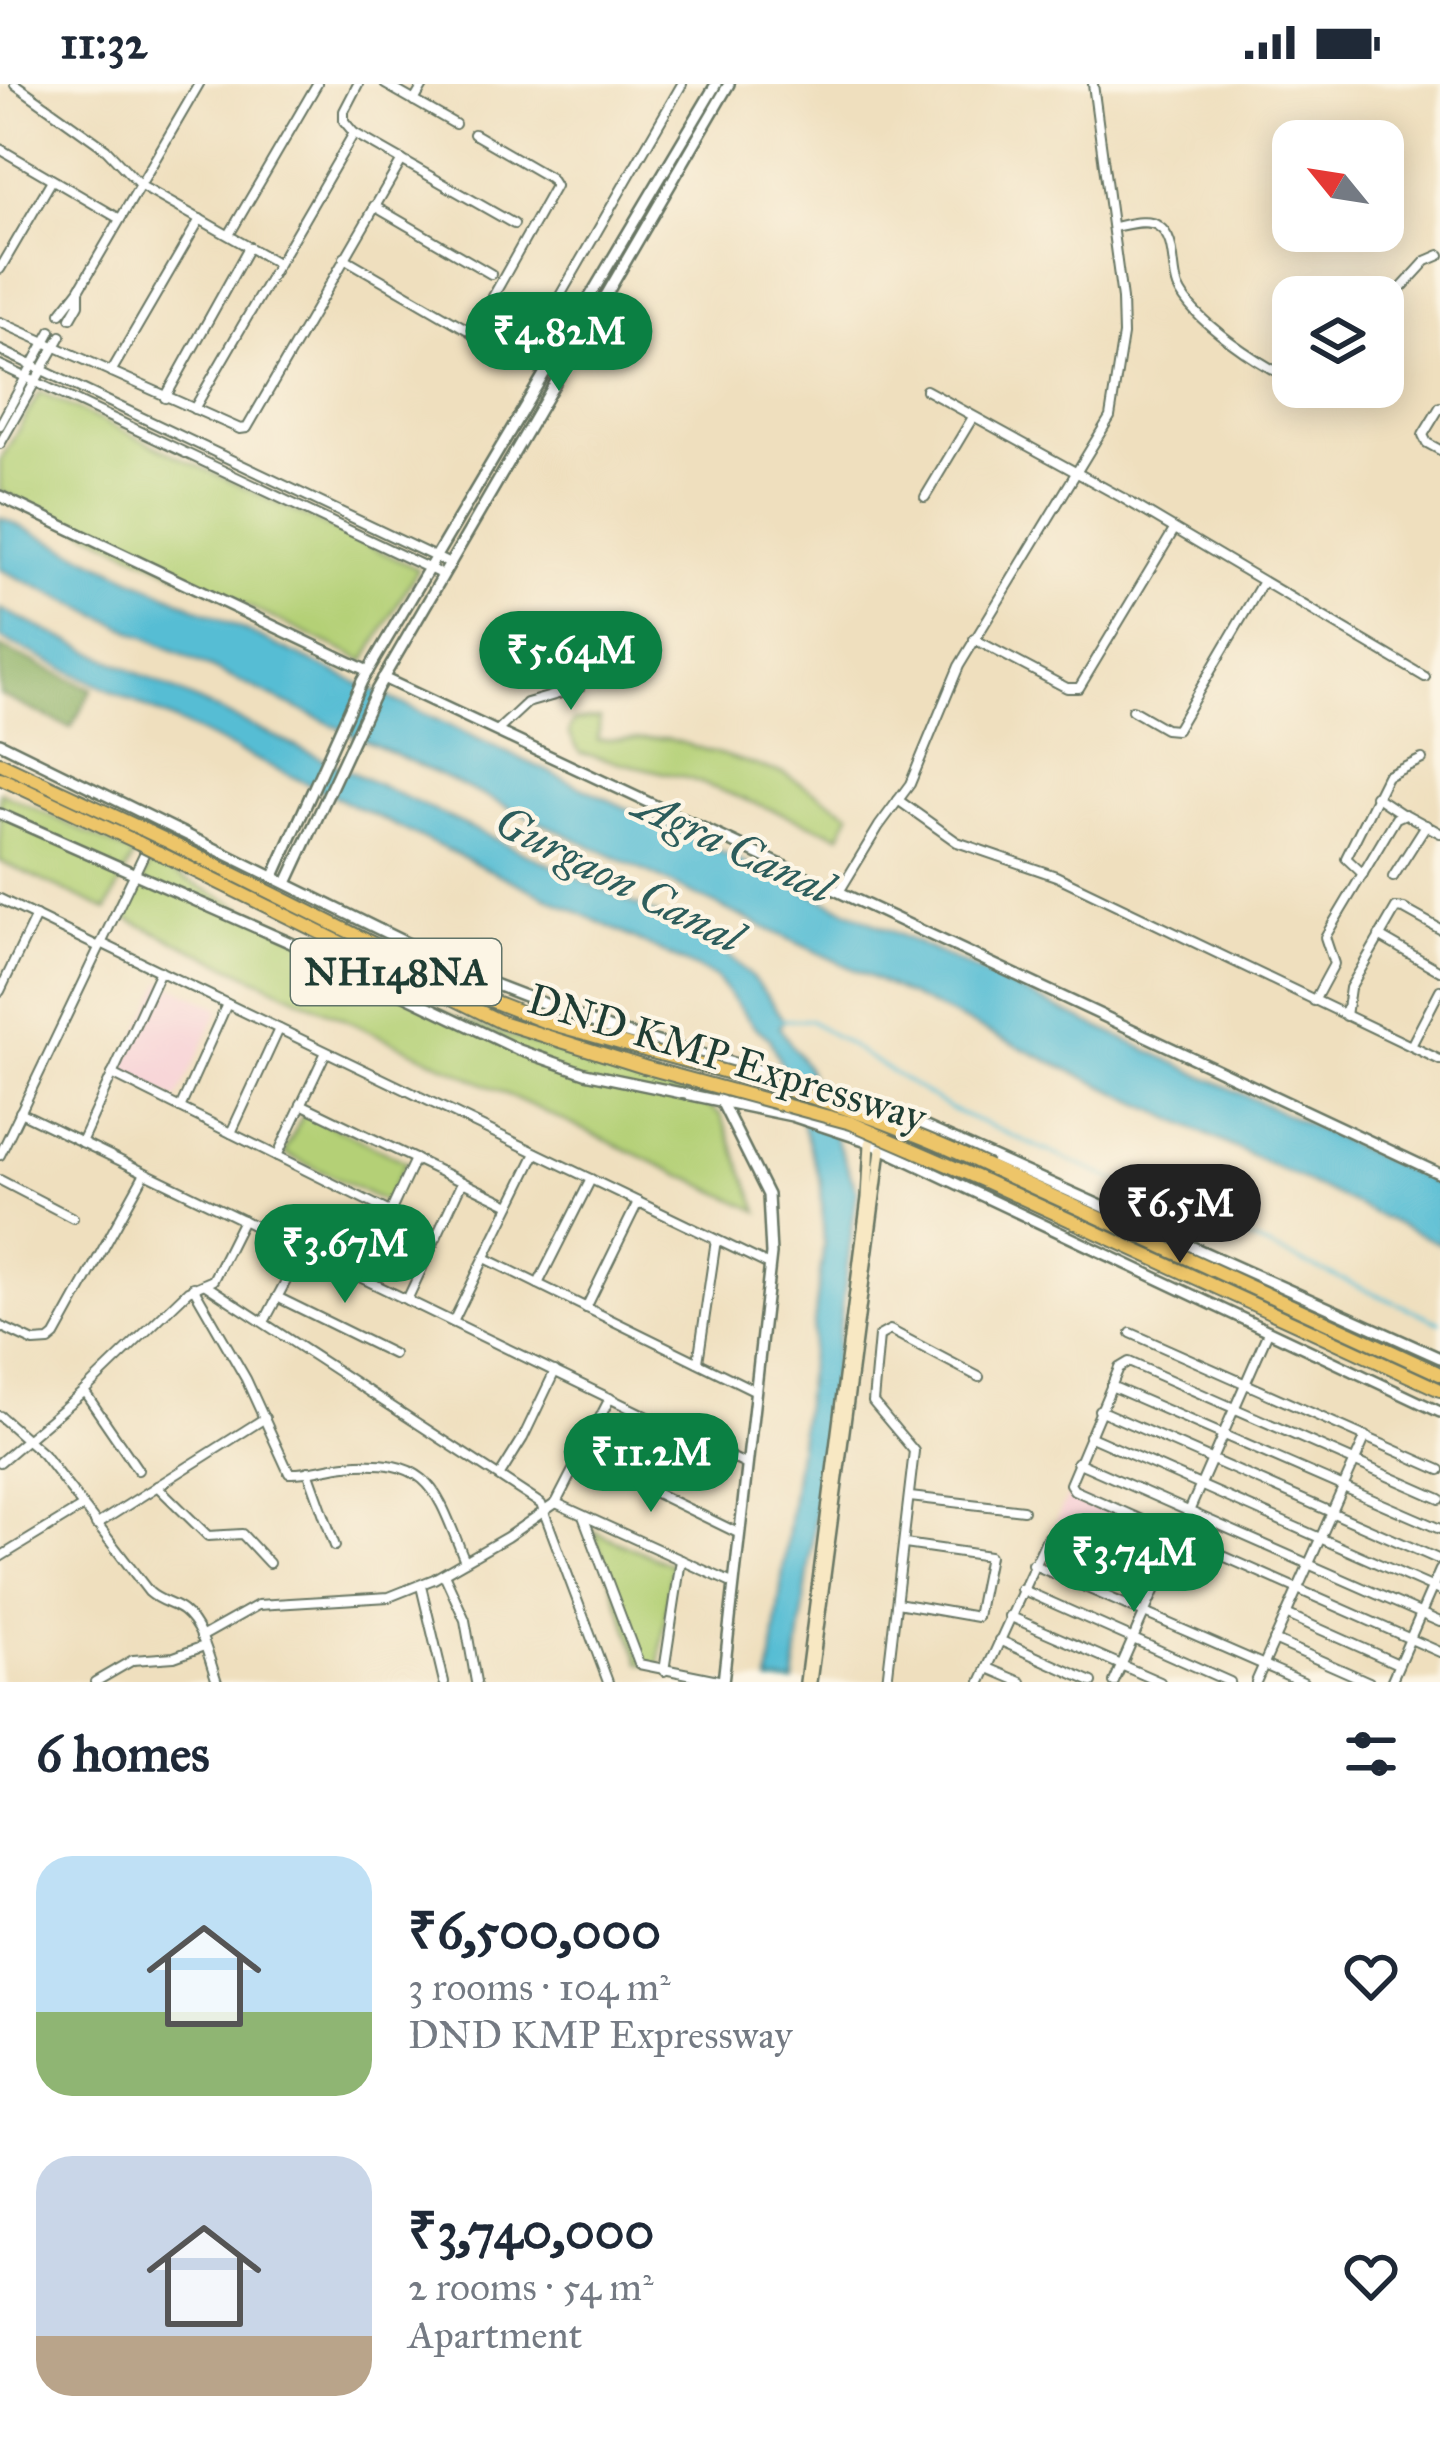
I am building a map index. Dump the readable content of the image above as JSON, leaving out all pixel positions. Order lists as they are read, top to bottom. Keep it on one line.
{"streets":{"highway":["NH148NA","DND KMP Expressway"]},"water":["Agra Canal","Gurgaon Canal"],"north":"top left","page":{"status":"11:32","price":["₹4.82M","₹5.64M","₹6.5M","₹3.67M","₹11.2M","₹3.74M"],"heading":"6 homes","list":[{"name":"₹6,500,000","note":"3 rooms · 104 m² · DND KMP Expressway"},{"name":"₹3,740,000","note":"2 rooms · 54 m² · Apartment"}]}}
